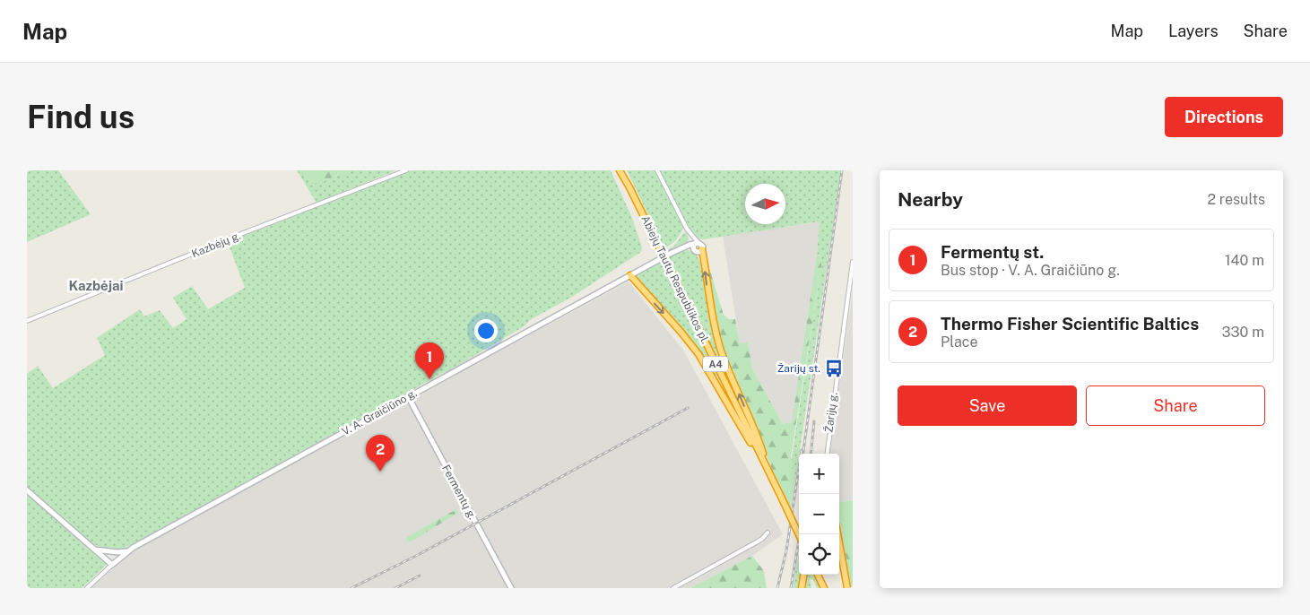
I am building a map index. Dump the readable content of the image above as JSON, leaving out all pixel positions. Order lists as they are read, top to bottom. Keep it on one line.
{"streets":{"highway":["Abiejų Tautų Respublikos pl.","A4"],"main road":["V. A. Graičiūno g.","Fermentų g."],"street":["Kazbėjų g.","Žarijų g."]},"crossings":[["V. A. Graičiūno g.","Fermentų g."]],"districts":["Kazbėjai"],"places":{"bus stop":["Žarijų st."]},"north":"right","page":{"header":"Map","nav":["Map","Layers","Share"],"buttons":["Directions",["Save","Share"]],"title":"Find us","heading":["Nearby","2 results"],"list":[{"mark":"1","name":"Fermentų st.","note":"Bus stop · V. A. Graičiūno g.","value":"140 m"},{"mark":"2","name":"Thermo Fisher Scientific Baltics","note":"Place","value":"330 m"}],"pins":["1","2"],"map_buttons":["+","−"]}}
